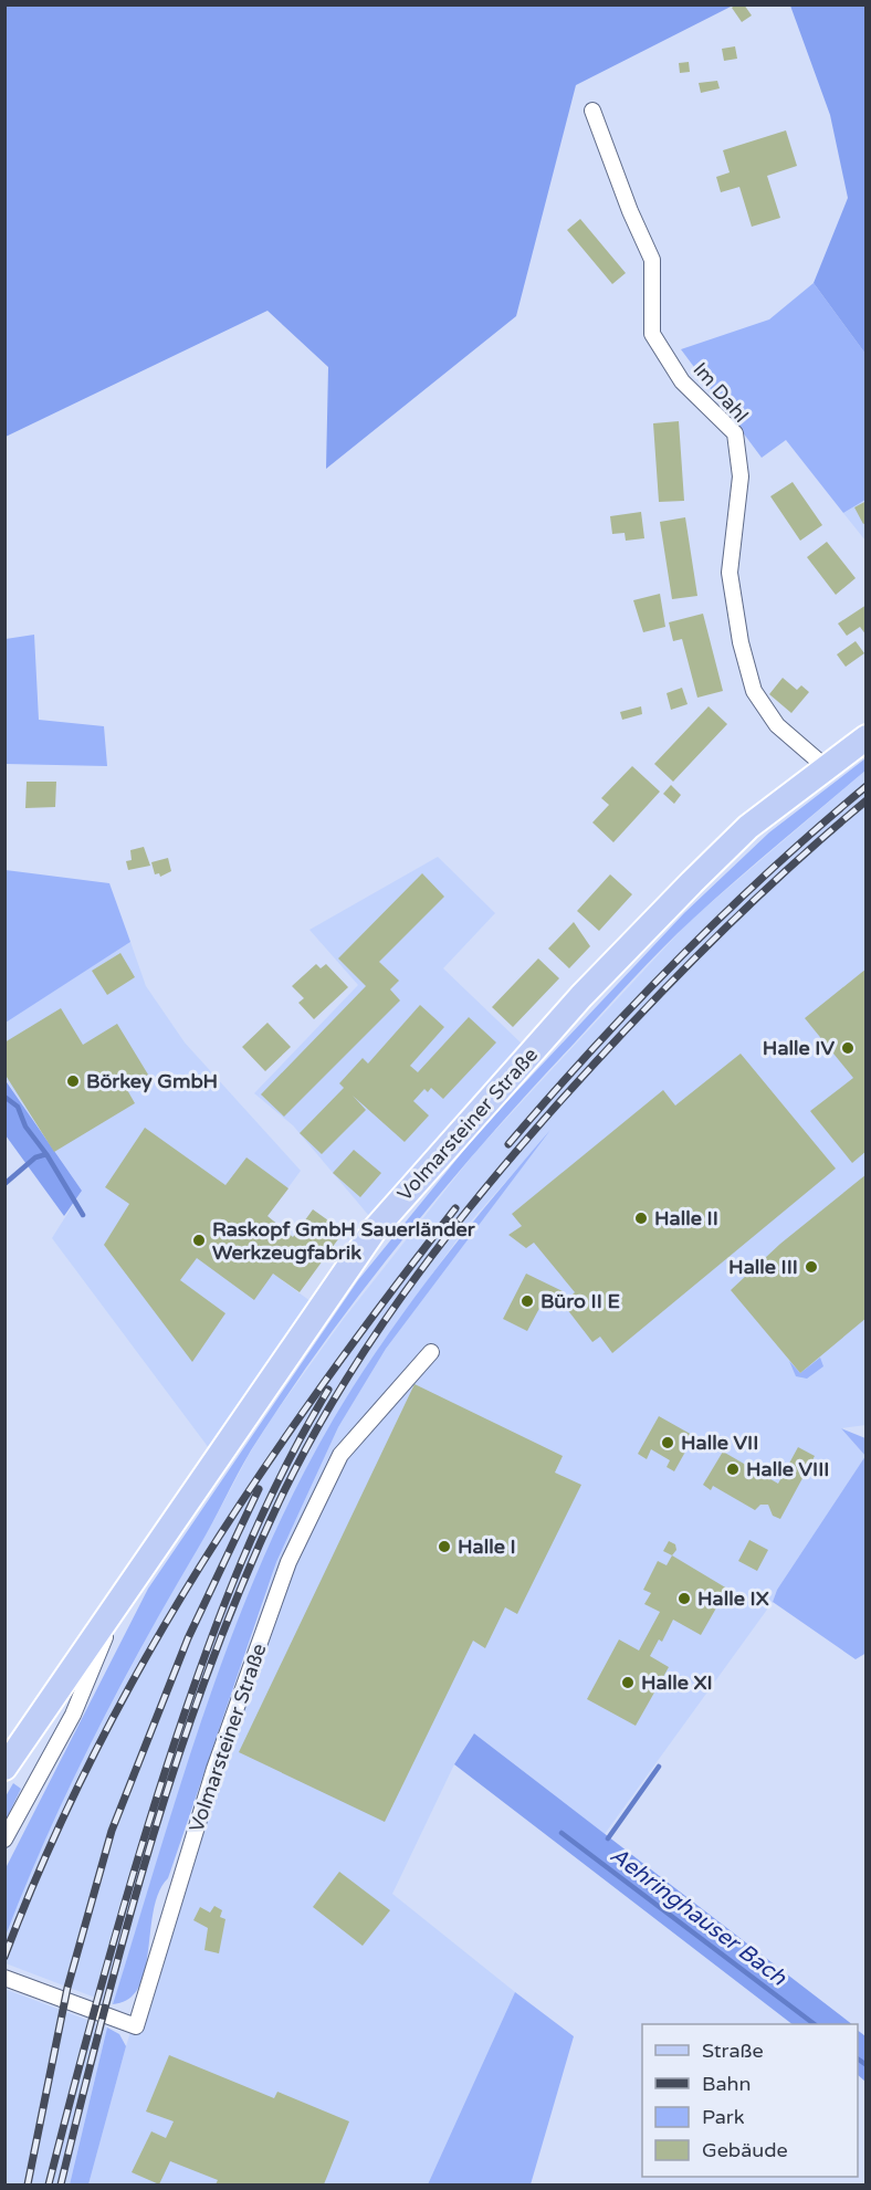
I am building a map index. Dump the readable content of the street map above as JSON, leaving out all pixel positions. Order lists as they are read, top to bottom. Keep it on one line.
{"streets":{"main road":["Volmarsteiner Straße"],"street":["Im Dahl"]},"crossings":[["Im Dahl","Volmarsteiner Straße"]],"water":["Aehringhauser Bach"],"places":["Halle IV","Börkey GmbH","Halle II","Raskopf GmbH Sauerländer Werkzeugfabrik","Halle III","Büro II E","Halle VII","Halle VIII","Halle I","Halle IX","Halle XI"],"legend":["Straße","Bahn","Park","Gebäude"]}
